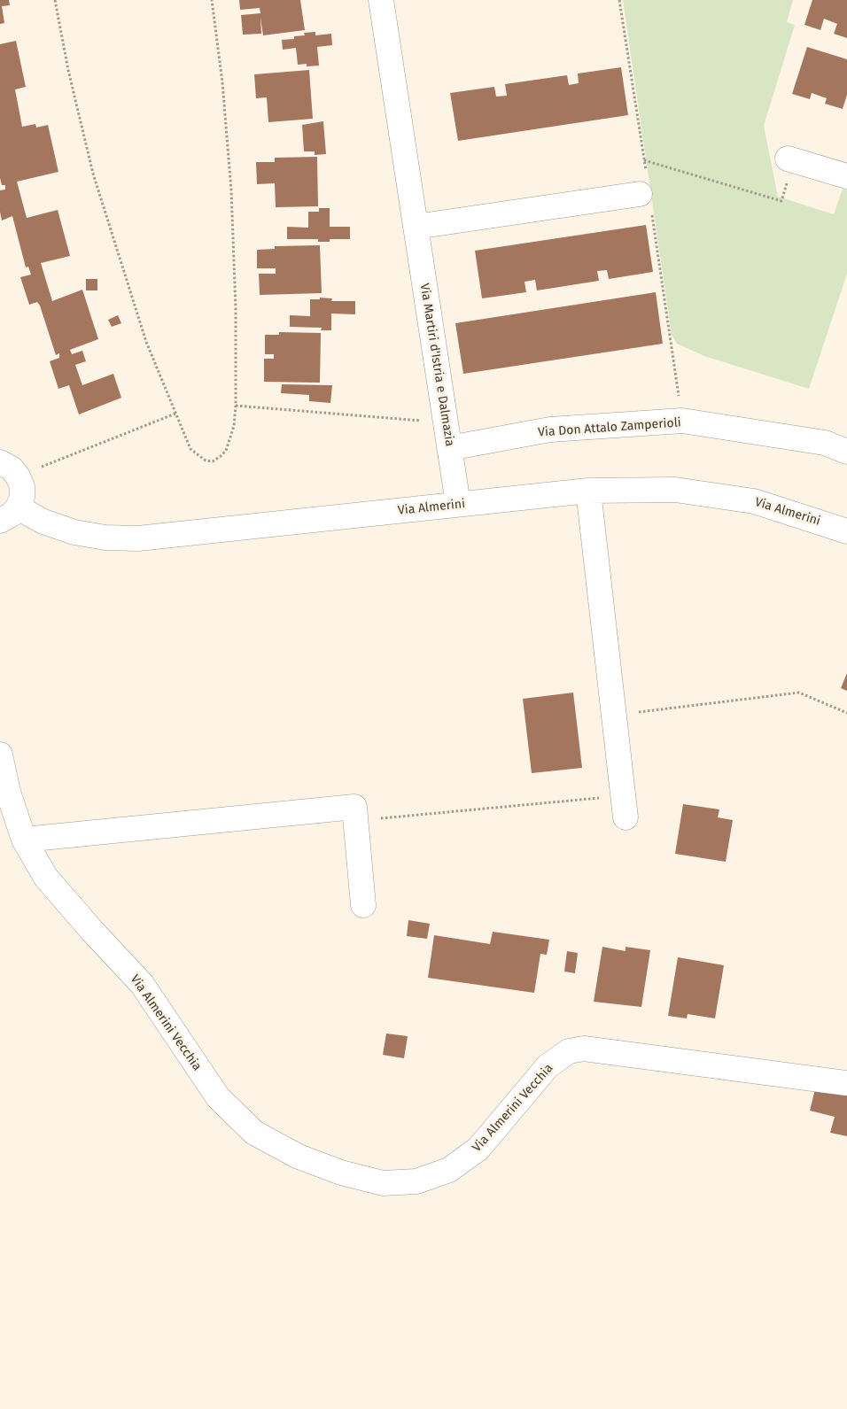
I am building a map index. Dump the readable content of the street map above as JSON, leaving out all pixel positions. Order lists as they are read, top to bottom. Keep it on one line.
{"streets":{"street":["Via Martiri d'Istria e Dalmazia","Via Don Attalo Zamperioli","Via Almerini","Via Almerini Vecchia"]},"crossings":[["Via Martiri d'Istria e Dalmazia","Via Don Attalo Zamperioli"],["Via Martiri d'Istria e Dalmazia","Via Almerini"]]}
